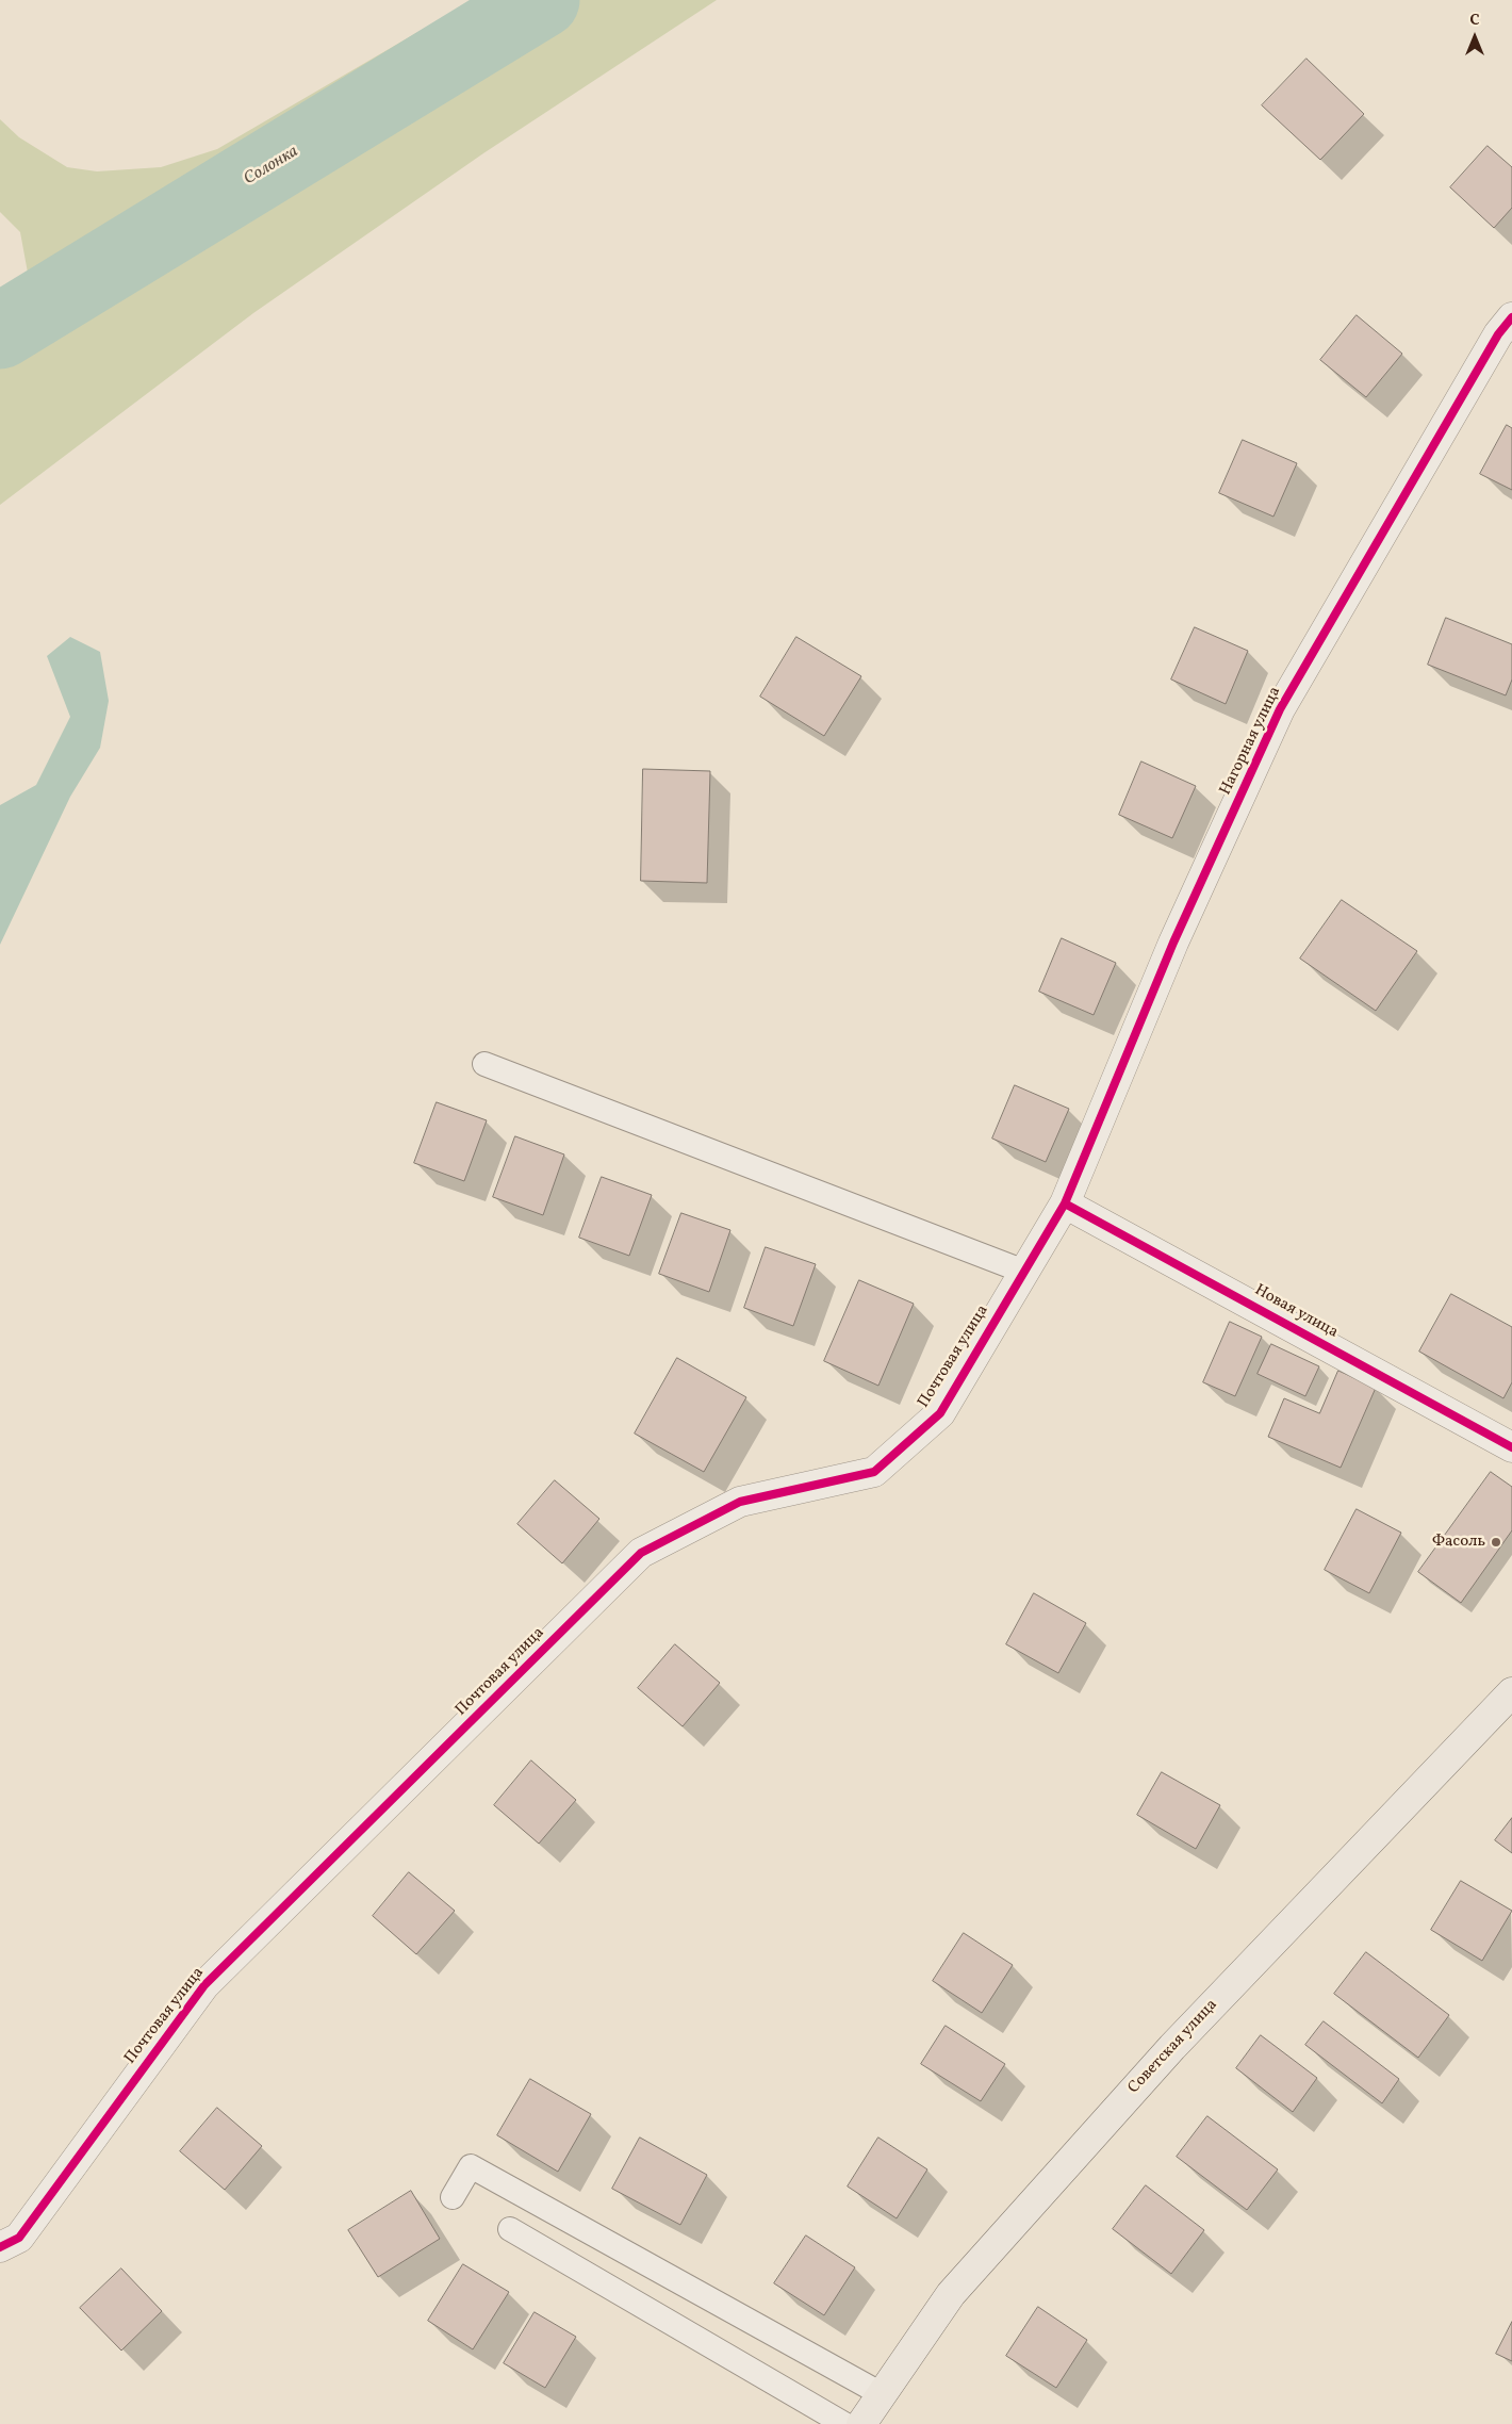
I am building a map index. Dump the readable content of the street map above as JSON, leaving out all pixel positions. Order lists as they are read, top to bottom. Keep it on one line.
{"streets":{"main road":["Советская улица"],"street":["Нагорная улица","Новая улица","Почтовая улица"]},"crossings":[["Нагорная улица","Новая улица"],["Нагорная улица","Почтовая улица"],["Новая улица","Почтовая улица"]],"water":["Солонка"],"places":["Фасоль"],"north":"top"}
